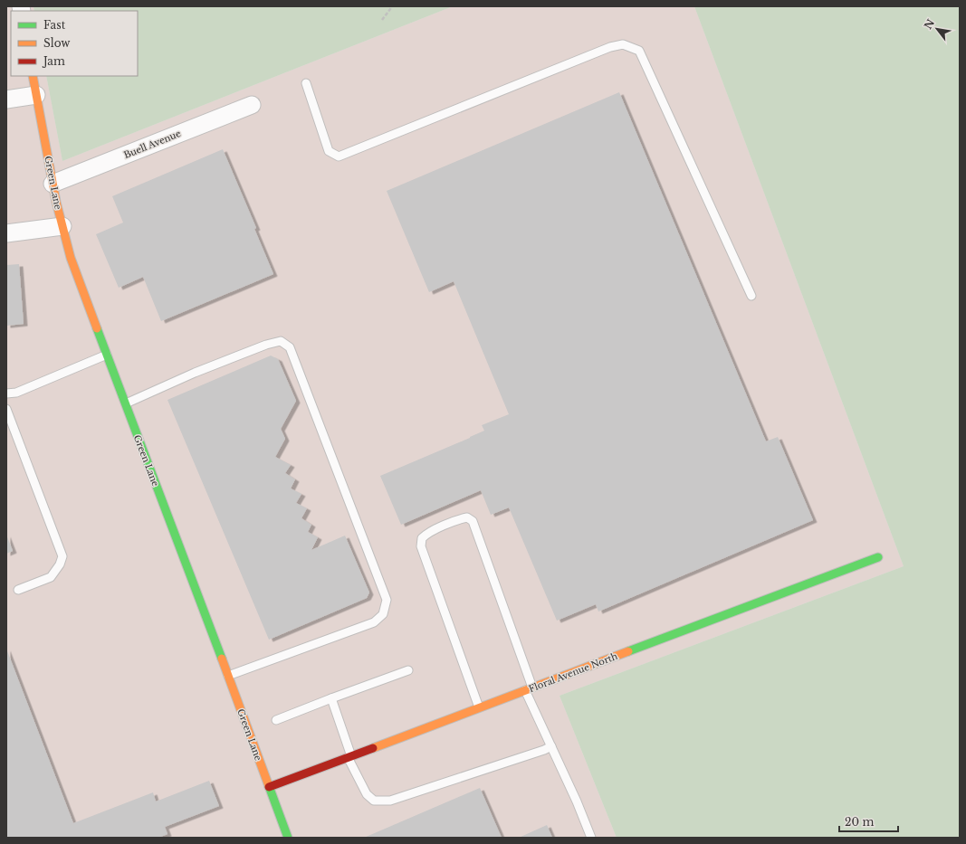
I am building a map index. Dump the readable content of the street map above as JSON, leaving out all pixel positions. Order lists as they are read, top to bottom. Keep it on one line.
{"streets":{"street":["Buell Avenue","Green Lane","Floral Avenue North"]},"crossings":[["Buell Avenue","Green Lane"],["Green Lane","Floral Avenue North"]],"legend":["Fast","Slow","Jam"],"scale_bar":"20 m","north":"top left"}
